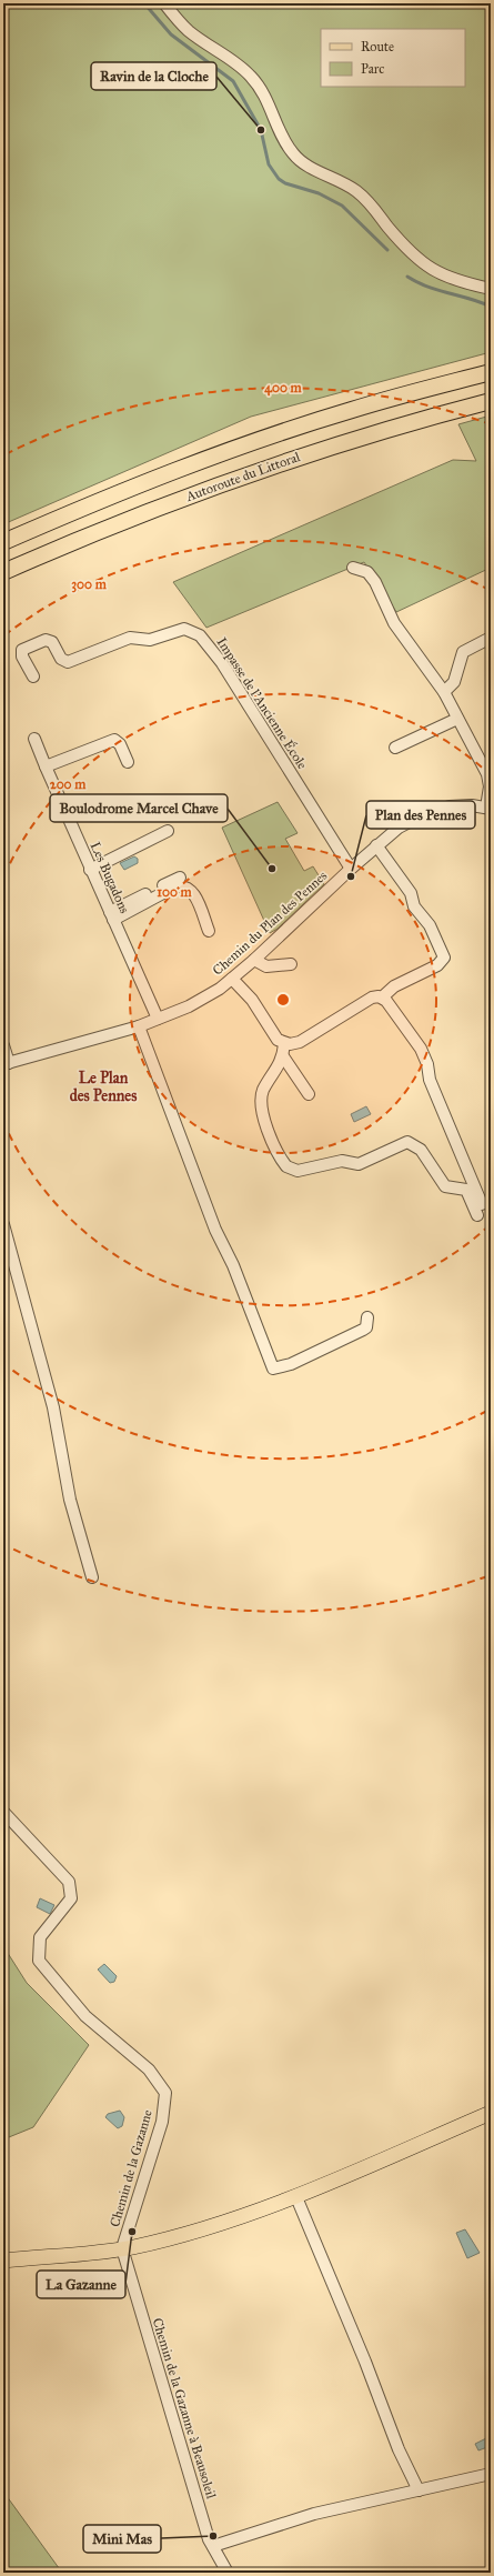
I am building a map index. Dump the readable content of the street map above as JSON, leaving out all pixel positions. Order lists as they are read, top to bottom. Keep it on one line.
{"streets":{"highway":["Autoroute du Littoral"],"street":["Impasse de l'Ancienne École","Les Bugadons","Chemin du Plan des Pennes","Chemin de la Gazanne","Chemin de la Gazanne à Beausoleil"]},"crossings":[["Impasse de l'Ancienne École","Chemin du Plan des Pennes"],["Les Bugadons","Chemin du Plan des Pennes"],["Chemin de la Gazanne","Chemin de la Gazanne à Beausoleil"]],"districts":["Le Plan des Pennes"],"places":["Ravin de la Cloche","Boulodrome Marcel Chave","Plan des Pennes","La Gazanne","Mini Mas"],"legend":["Route","Parc"],"rings":["400 m","300 m","200 m","100 m"]}
